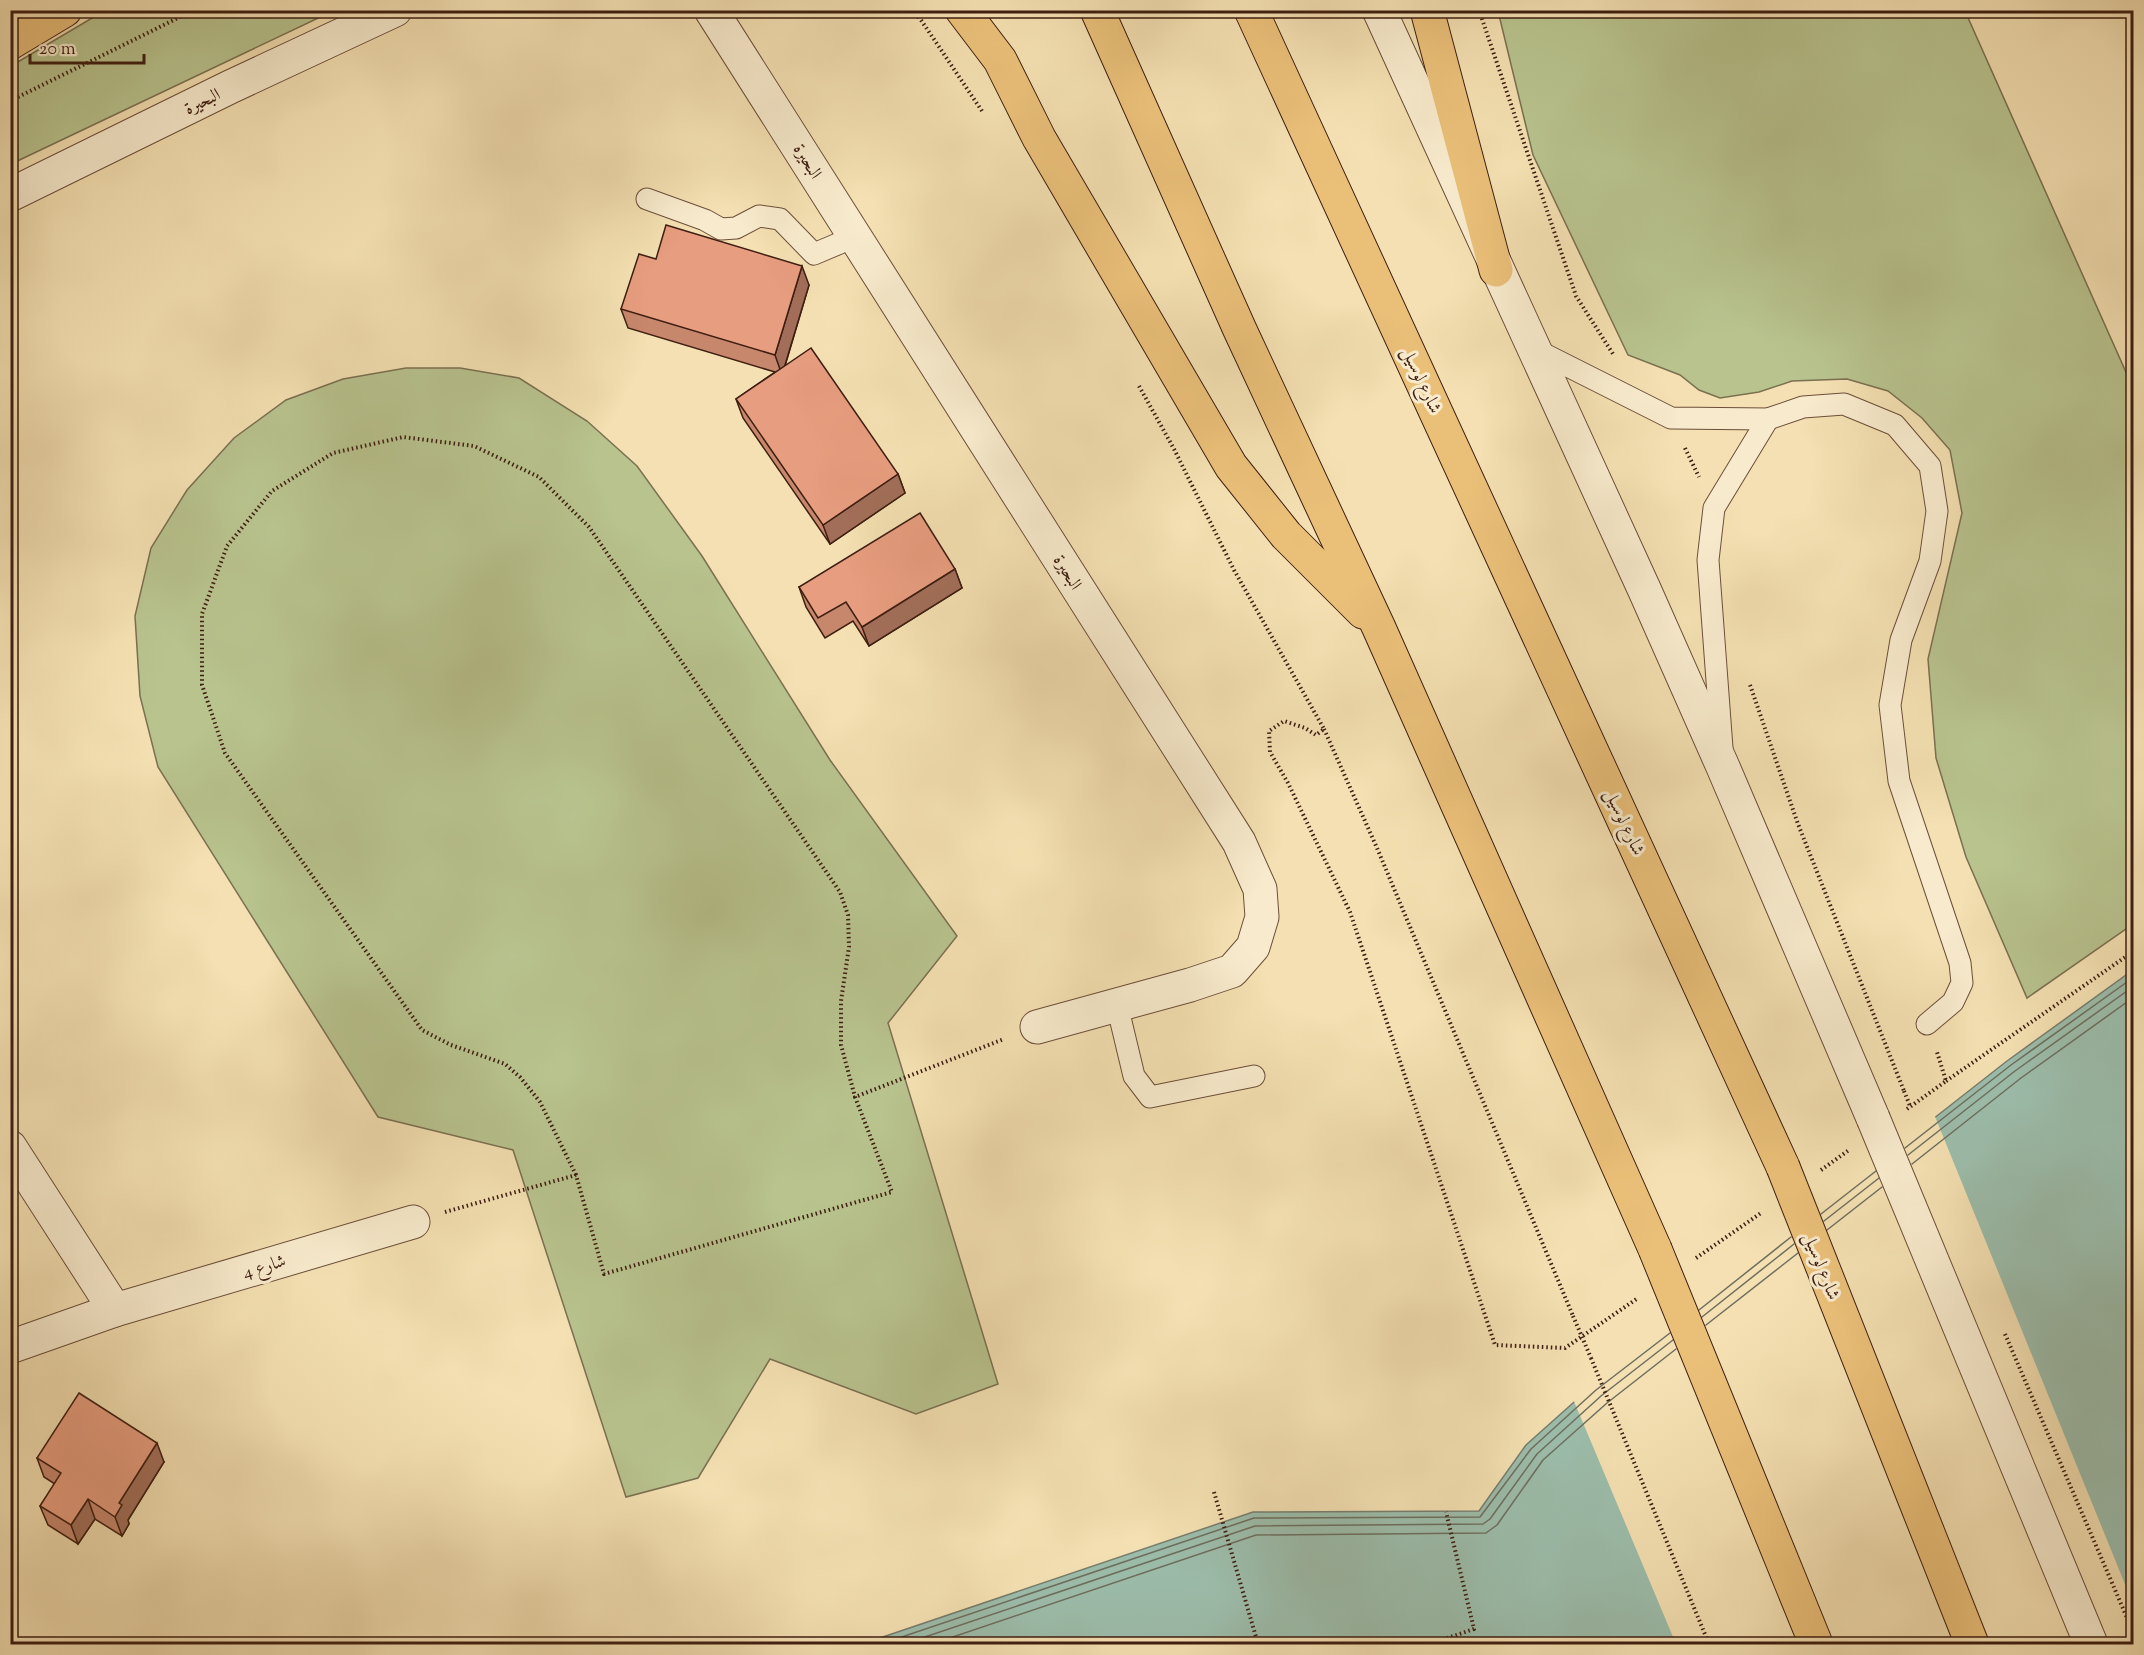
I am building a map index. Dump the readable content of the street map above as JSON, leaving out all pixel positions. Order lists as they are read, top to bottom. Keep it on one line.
{"streets":{"main road":["شارع لوسيل"],"street":["البحيرة","شارع 4"]},"scale_bar":"20 m"}
